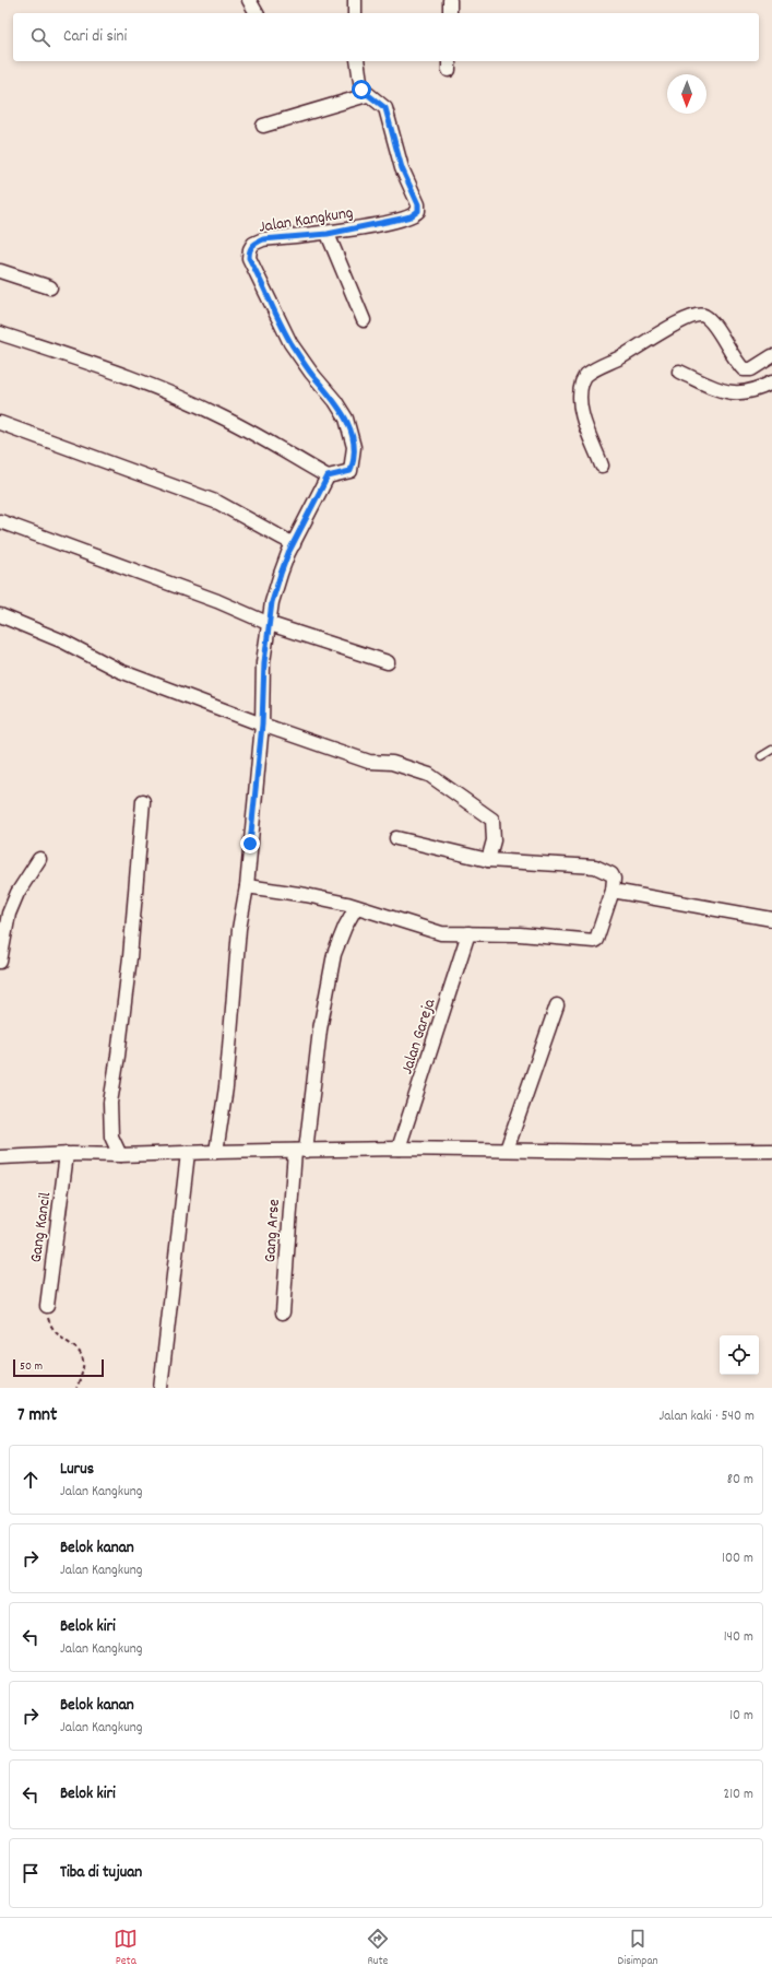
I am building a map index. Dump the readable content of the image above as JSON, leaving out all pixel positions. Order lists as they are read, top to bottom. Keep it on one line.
{"streets":{"street":["Jalan Kangkung","Jalan Gareja","Gang Kancil","Gang Arse"]},"scale_bar":"50 m","north":"bottom","page":{"search":"Cari di sini","scale":"50 m","heading":["7 mnt","Jalan kaki · 540 m"],"list":[["Lurus","Jalan Kangkung","80 m"],["Belok kanan","Jalan Kangkung","100 m"],["Belok kiri","Jalan Kangkung","140 m"],["Belok kanan","Jalan Kangkung","10 m"],["Belok kiri","210 m"],"Tiba di tujuan"],"nav":["Peta","Rute","Disimpan"]}}
